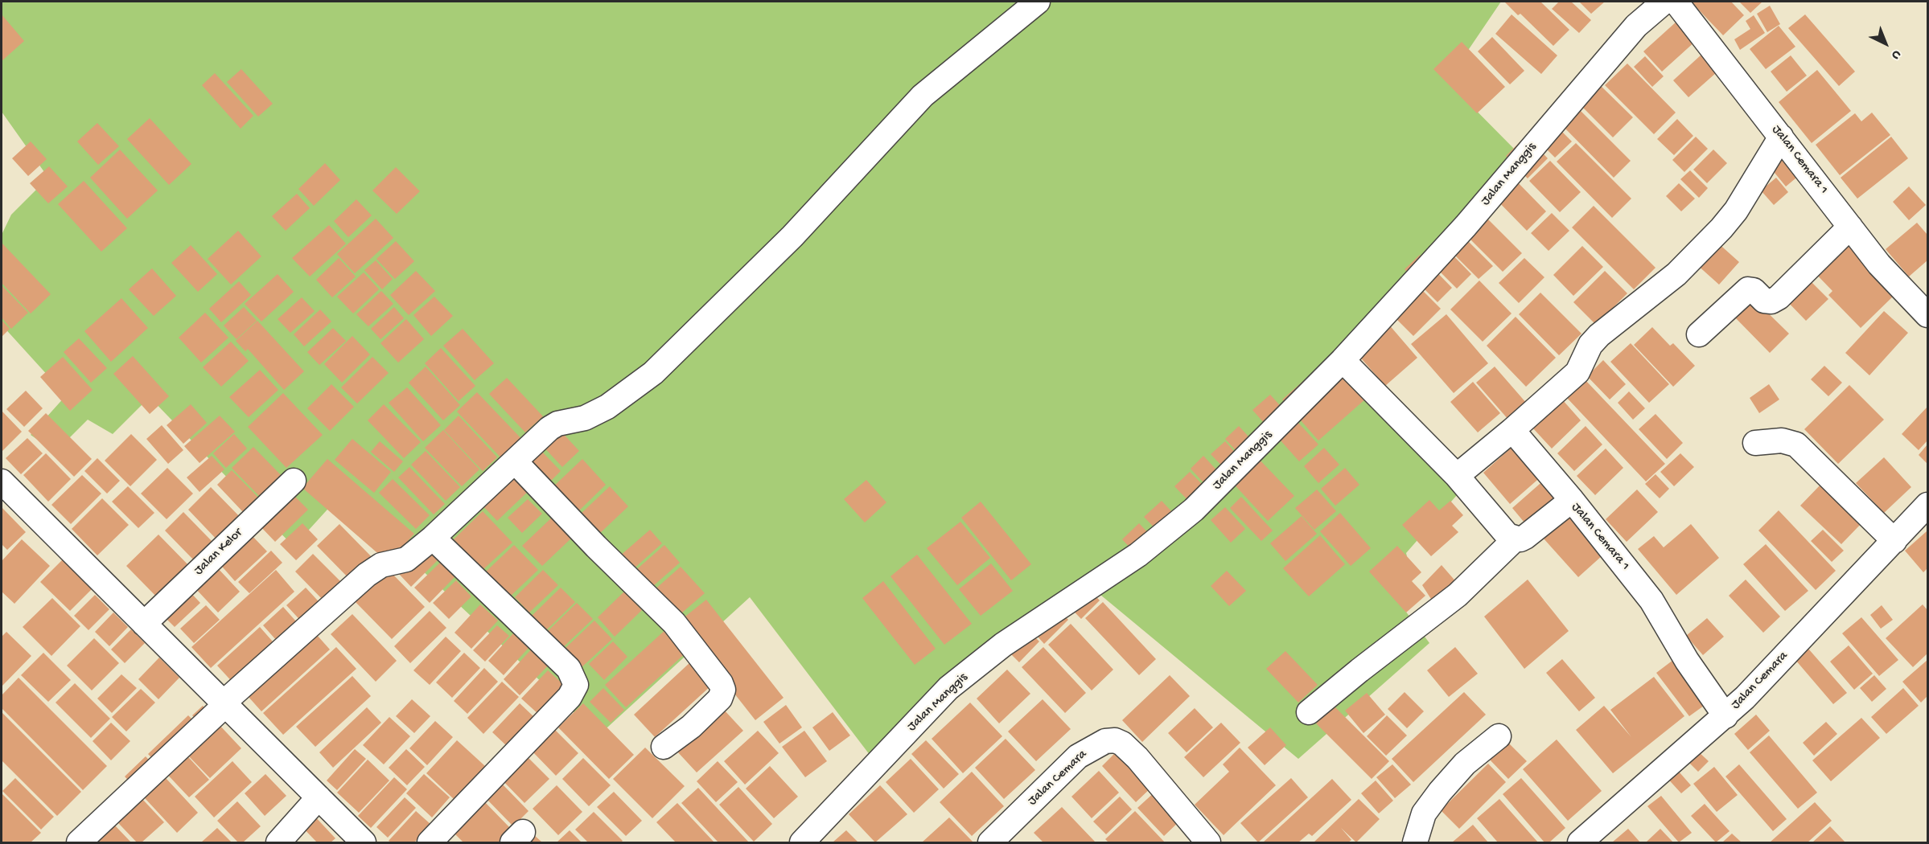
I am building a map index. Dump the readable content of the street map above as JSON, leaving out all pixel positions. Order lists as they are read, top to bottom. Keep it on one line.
{"streets":{"street":["Jalan Cemara 1","Jalan Manggis","Jalan Kelor","Jalan Cemara"]},"crossings":[["Jalan Cemara 1","Jalan Cemara"]],"north":"bottom right"}
